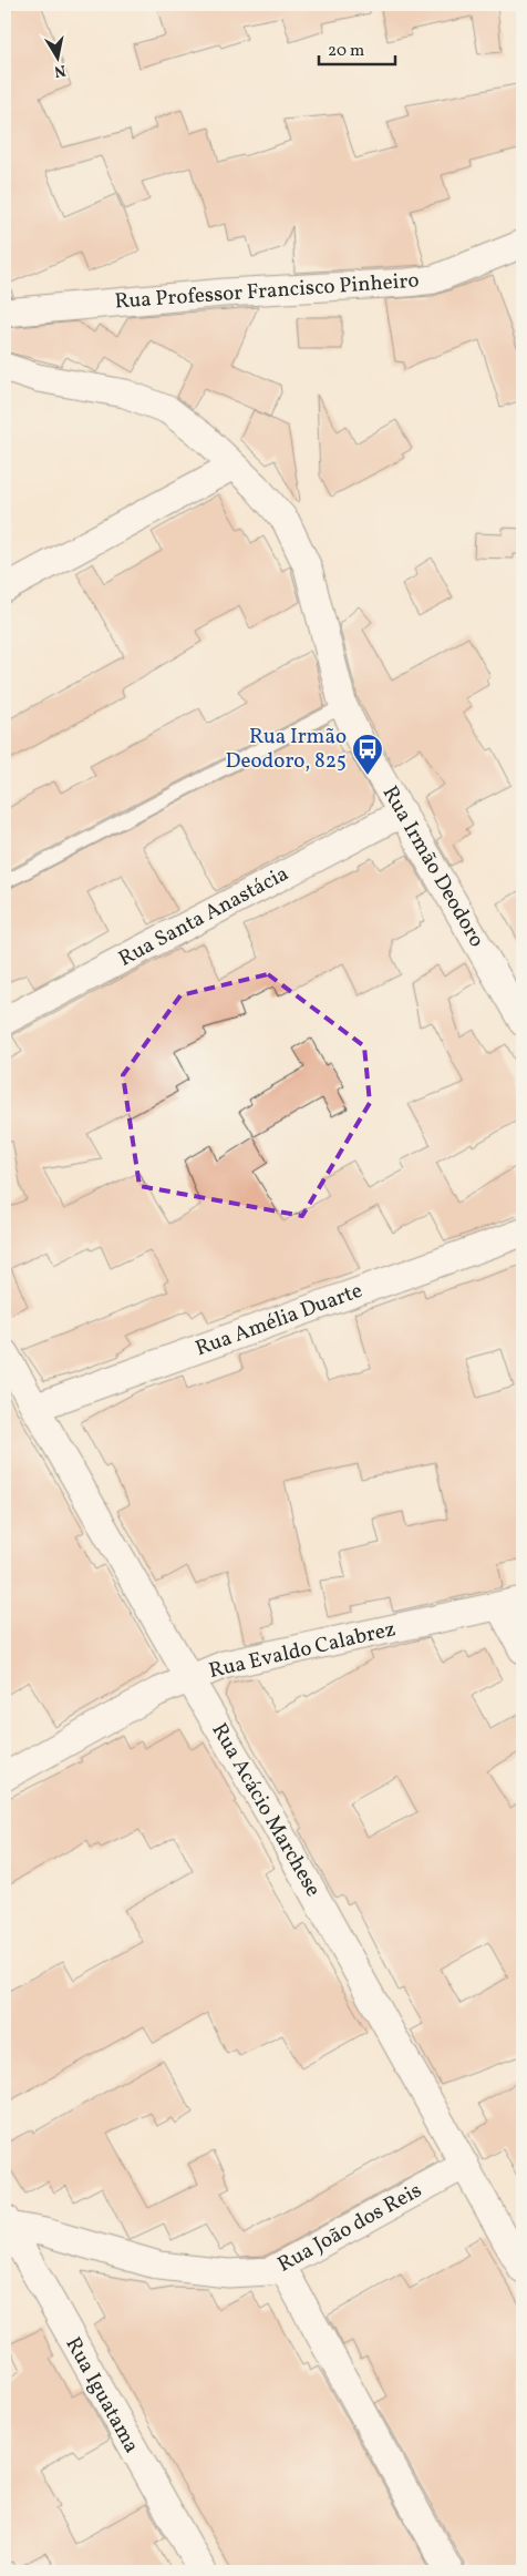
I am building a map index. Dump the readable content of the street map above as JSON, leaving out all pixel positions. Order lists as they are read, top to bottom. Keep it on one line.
{"streets":{"street":["Rua Professor Francisco Pinheiro","Rua Irmão Deodoro","Rua Santa Anastácia","Rua Amélia Duarte","Rua Evaldo Calabrez","Rua Acácio Marchese","Rua João dos Reis","Rua Iguatama"]},"crossings":[["Rua Irmão Deodoro","Rua Santa Anastácia"],["Rua Amélia Duarte","Rua Acácio Marchese"],["Rua Evaldo Calabrez","Rua Acácio Marchese"],["Rua Acácio Marchese","Rua João dos Reis"],["Rua João dos Reis","Rua Iguatama"]],"places":{"bus stop":["Rua Irmão Deodoro, 825"]},"scale_bar":"20 m","north":"bottom"}
